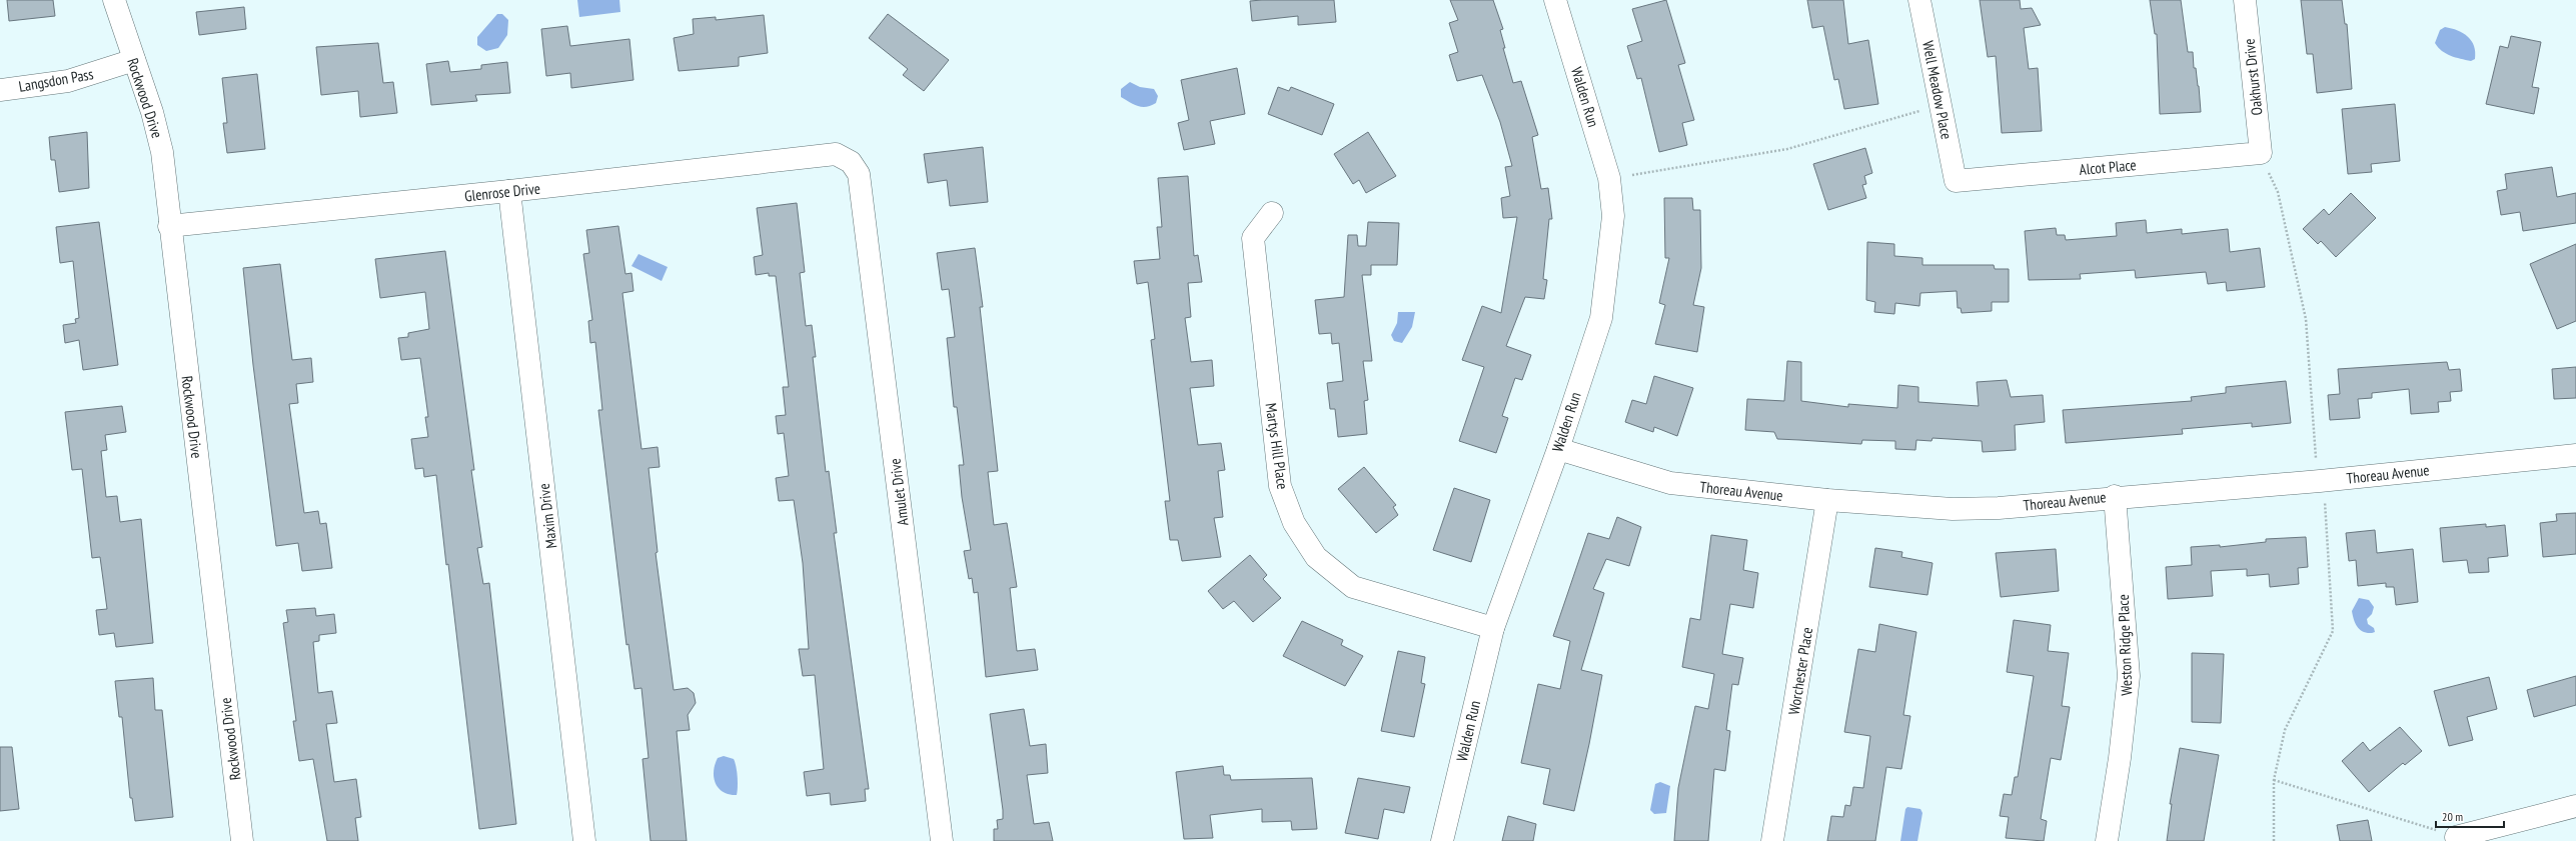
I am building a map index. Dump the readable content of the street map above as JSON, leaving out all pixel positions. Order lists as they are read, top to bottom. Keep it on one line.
{"streets":{"street":["Oakhurst Drive","Langsdon Pass","Well Meadow Place","Walden Run","Rockwood Drive","Alcot Place","Glenrose Drive","Martys Hill Place","Thoreau Avenue","Amulet Drive","Maxim Drive","Weston Ridge Place","Worchester Place"]},"crossings":[["Oakhurst Drive","Alcot Place"],["Langsdon Pass","Rockwood Drive"],["Well Meadow Place","Alcot Place"],["Walden Run","Martys Hill Place"],["Walden Run","Thoreau Avenue"],["Rockwood Drive","Glenrose Drive"],["Glenrose Drive","Amulet Drive"],["Glenrose Drive","Maxim Drive"],["Thoreau Avenue","Weston Ridge Place"],["Thoreau Avenue","Worchester Place"]],"scale_bar":"20 m"}
